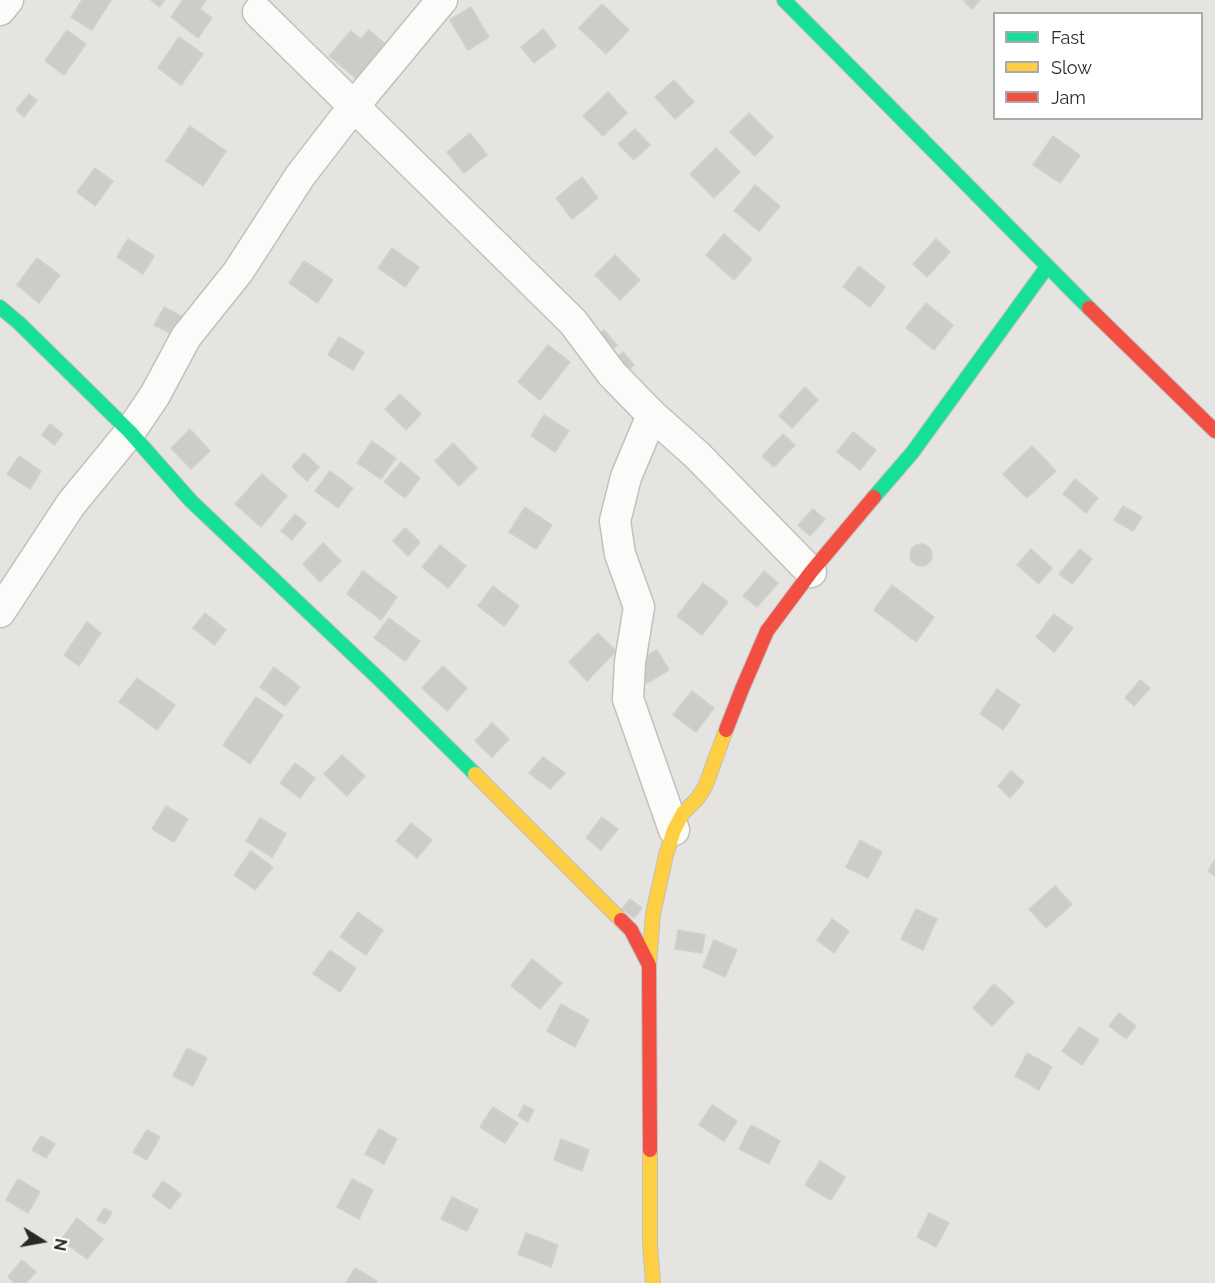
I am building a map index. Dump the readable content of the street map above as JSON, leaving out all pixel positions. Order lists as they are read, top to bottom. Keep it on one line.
{"legend":["Fast","Slow","Jam"],"north":"right"}
